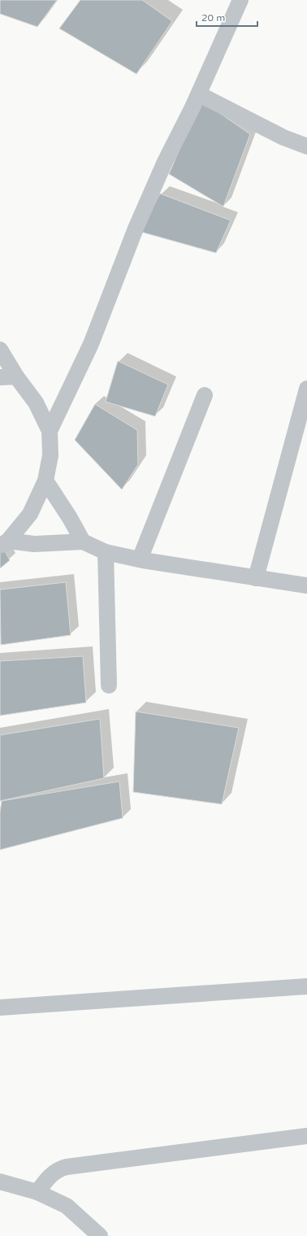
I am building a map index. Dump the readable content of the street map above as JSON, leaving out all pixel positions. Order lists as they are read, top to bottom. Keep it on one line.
{"scale_bar":"20 m"}
